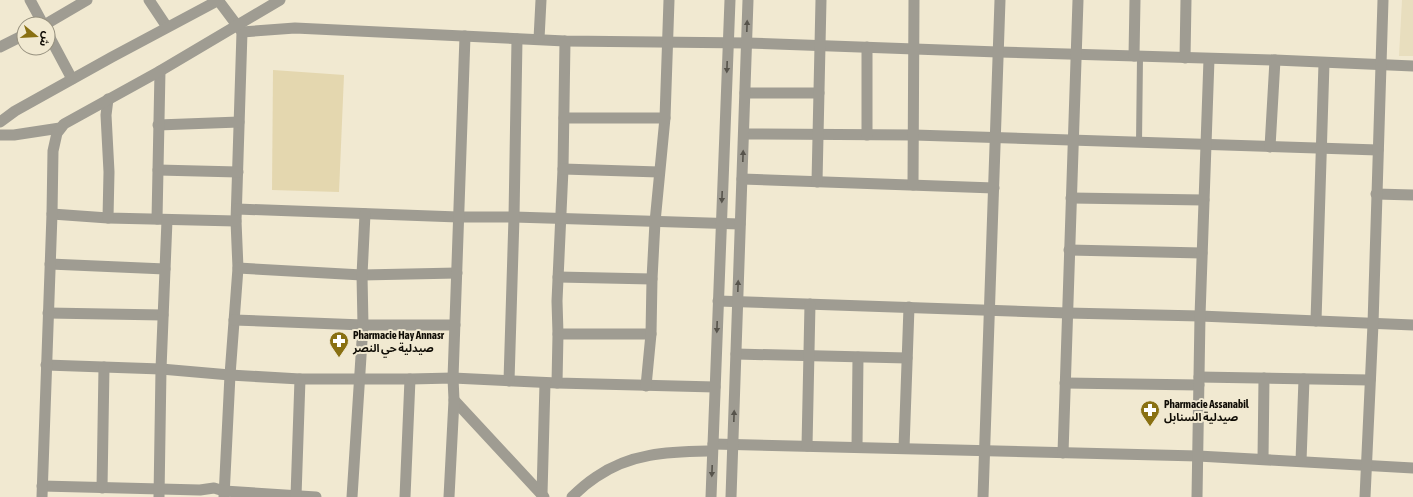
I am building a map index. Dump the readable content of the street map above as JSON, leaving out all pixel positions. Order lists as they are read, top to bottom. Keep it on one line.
{"places":{"pharmacy":["Pharmacie Hay Annasr صيدلية حي النصر","Pharmacie Assanabil صيدلية السنابل"]},"north":"right"}
